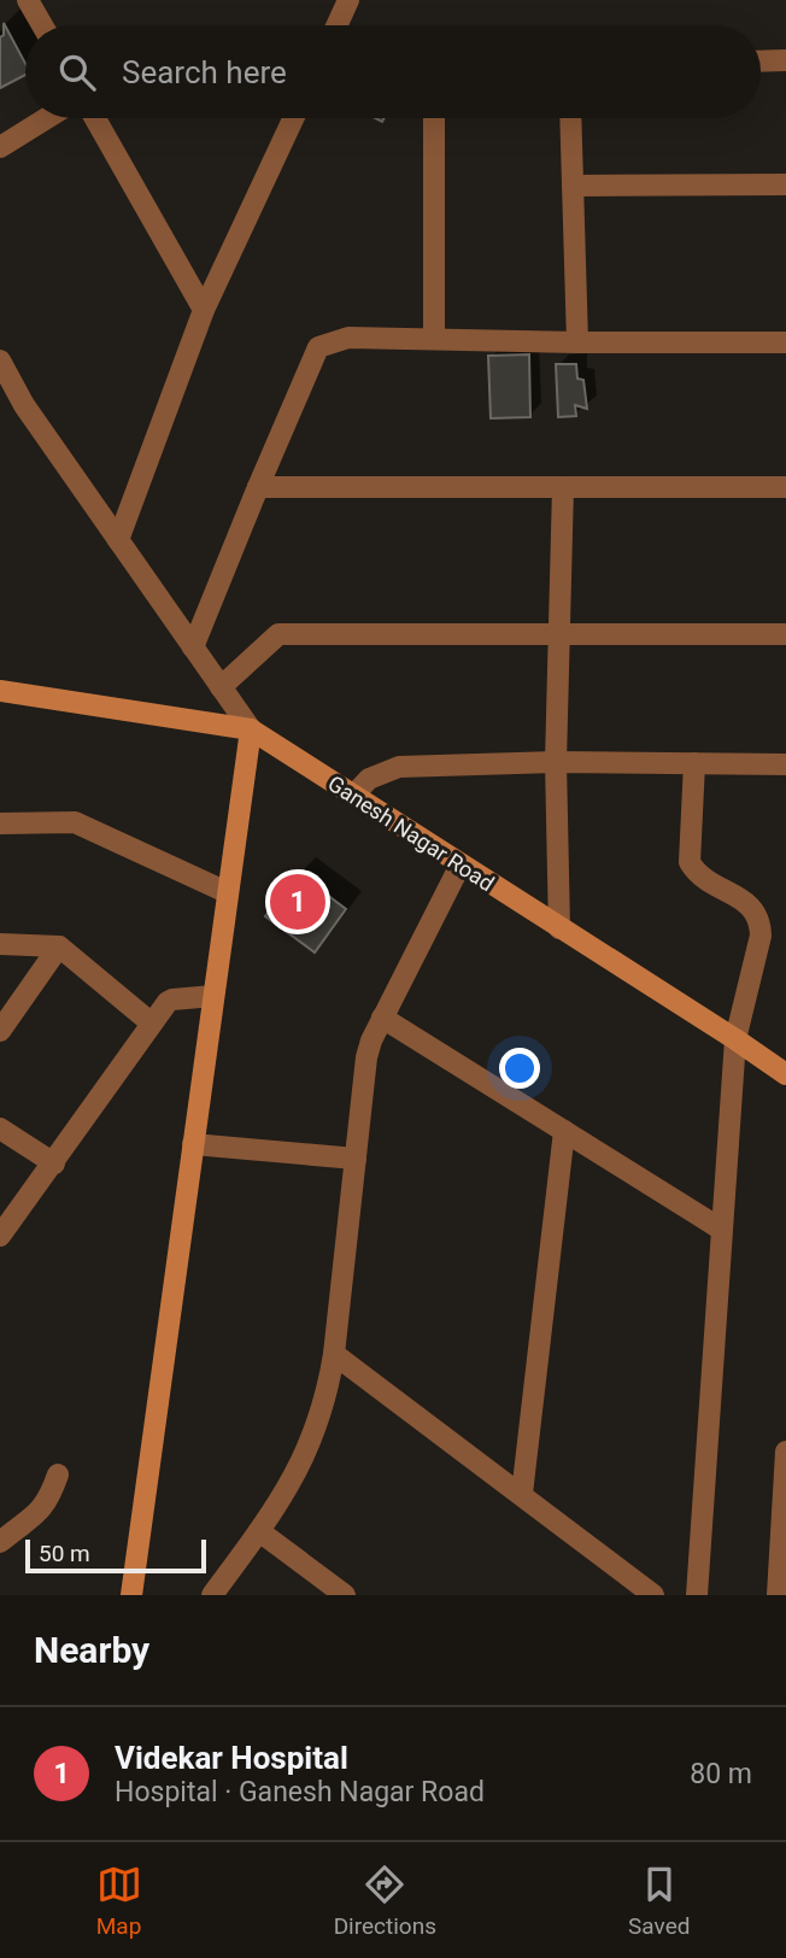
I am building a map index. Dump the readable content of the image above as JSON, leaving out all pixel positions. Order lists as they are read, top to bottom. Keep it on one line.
{"streets":{"street":["Ganesh Nagar Road"]},"scale_bar":"50 m","page":{"search":"Search here","pins":"1","scale":"50 m","heading":"Nearby","list":[{"mark":"1","name":"Videkar Hospital","note":"Hospital · Ganesh Nagar Road","value":"80 m"}],"nav":["Map","Directions","Saved"]}}
